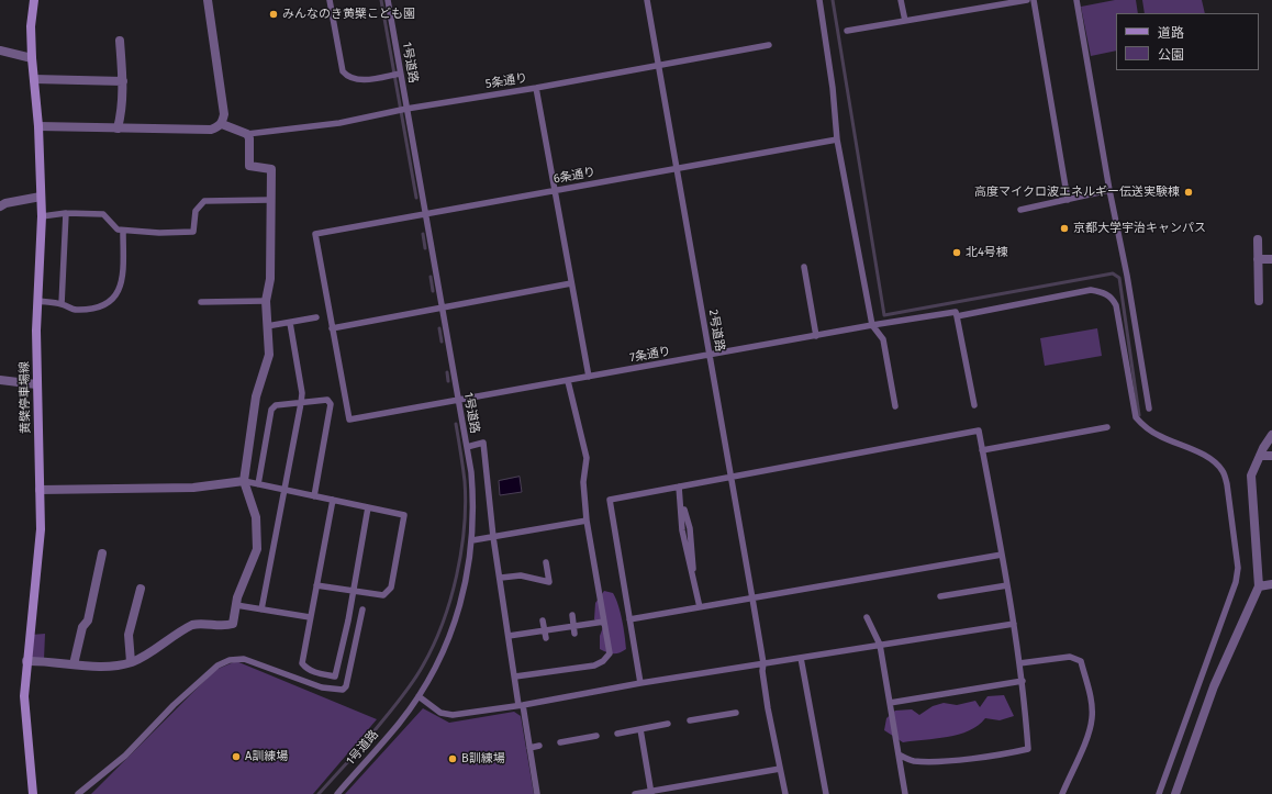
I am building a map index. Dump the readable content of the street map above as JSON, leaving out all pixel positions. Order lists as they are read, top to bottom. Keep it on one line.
{"streets":{"main road":["黄檗停車場線"],"lane":["1号道路","5条通り","6条通り","2号道路","7条通り"]},"crossings":[["1号道路","5条通り"],["1号道路","6条通り"],["1号道路","7条通り"],["5条通り","2号道路"],["6条通り","2号道路"],["6条通り","7条通り"],["2号道路","7条通り"]],"places":["みんなのき黄檗こども園","高度マイクロ波エネルギー伝送実験棟","京都大学宇治キャンパス","北4号棟","A訓練場","B訓練場"],"legend":["道路","公園"]}
